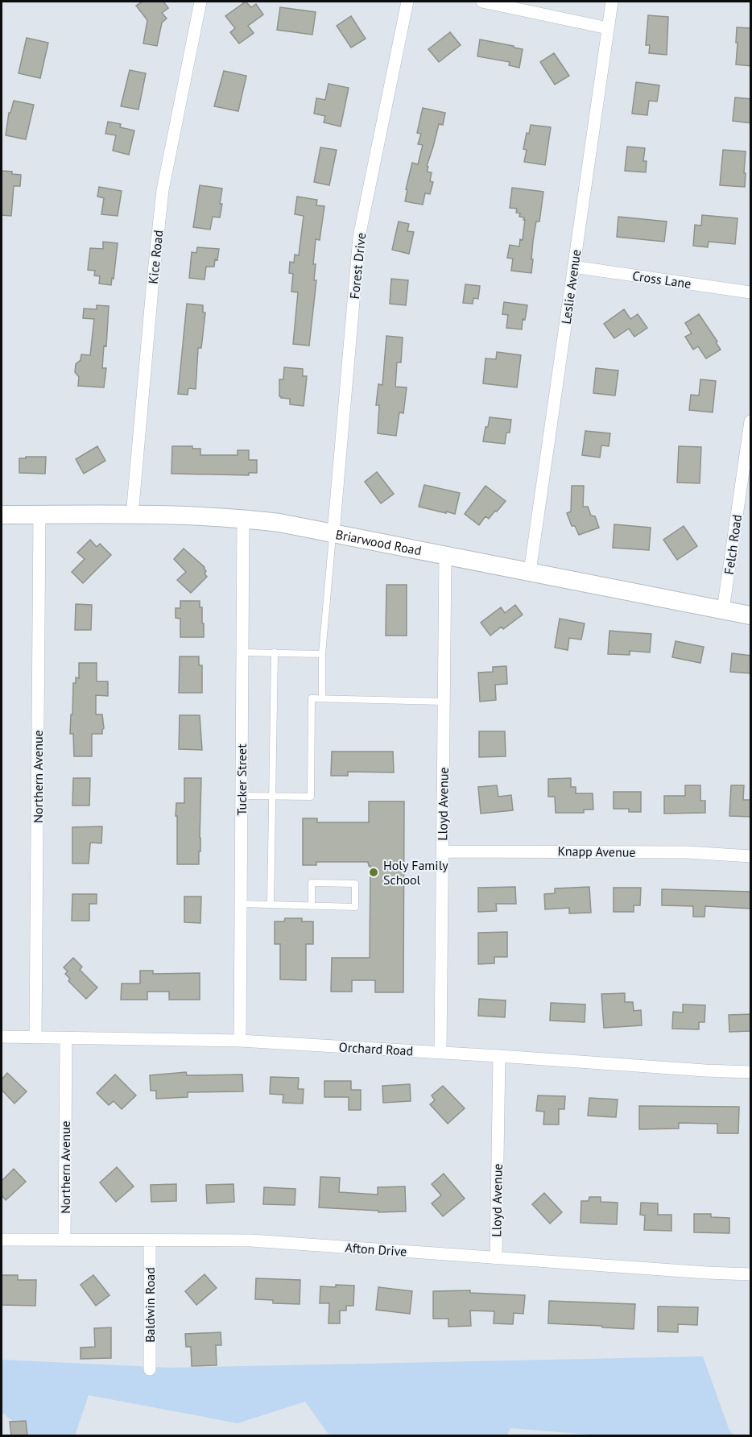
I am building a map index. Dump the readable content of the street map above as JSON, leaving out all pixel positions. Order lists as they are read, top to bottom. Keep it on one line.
{"streets":{"street":["Kice Road","Forest Drive","Cross Lane","Leslie Avenue","Briarwood Road","Felch Road","Northern Avenue","Tucker Street","Lloyd Avenue","Knapp Avenue","Orchard Road","Afton Drive","Baldwin Road"]},"crossings":[["Kice Road","Briarwood Road"],["Forest Drive","Briarwood Road"],["Cross Lane","Leslie Avenue"],["Leslie Avenue","Briarwood Road"],["Briarwood Road","Felch Road"],["Briarwood Road","Northern Avenue"],["Briarwood Road","Tucker Street"],["Briarwood Road","Lloyd Avenue"],["Northern Avenue","Orchard Road"],["Northern Avenue","Afton Drive"],["Tucker Street","Orchard Road"],["Lloyd Avenue","Knapp Avenue"],["Lloyd Avenue","Orchard Road"],["Lloyd Avenue","Afton Drive"],["Afton Drive","Baldwin Road"]],"places":["Holy Family School"]}
